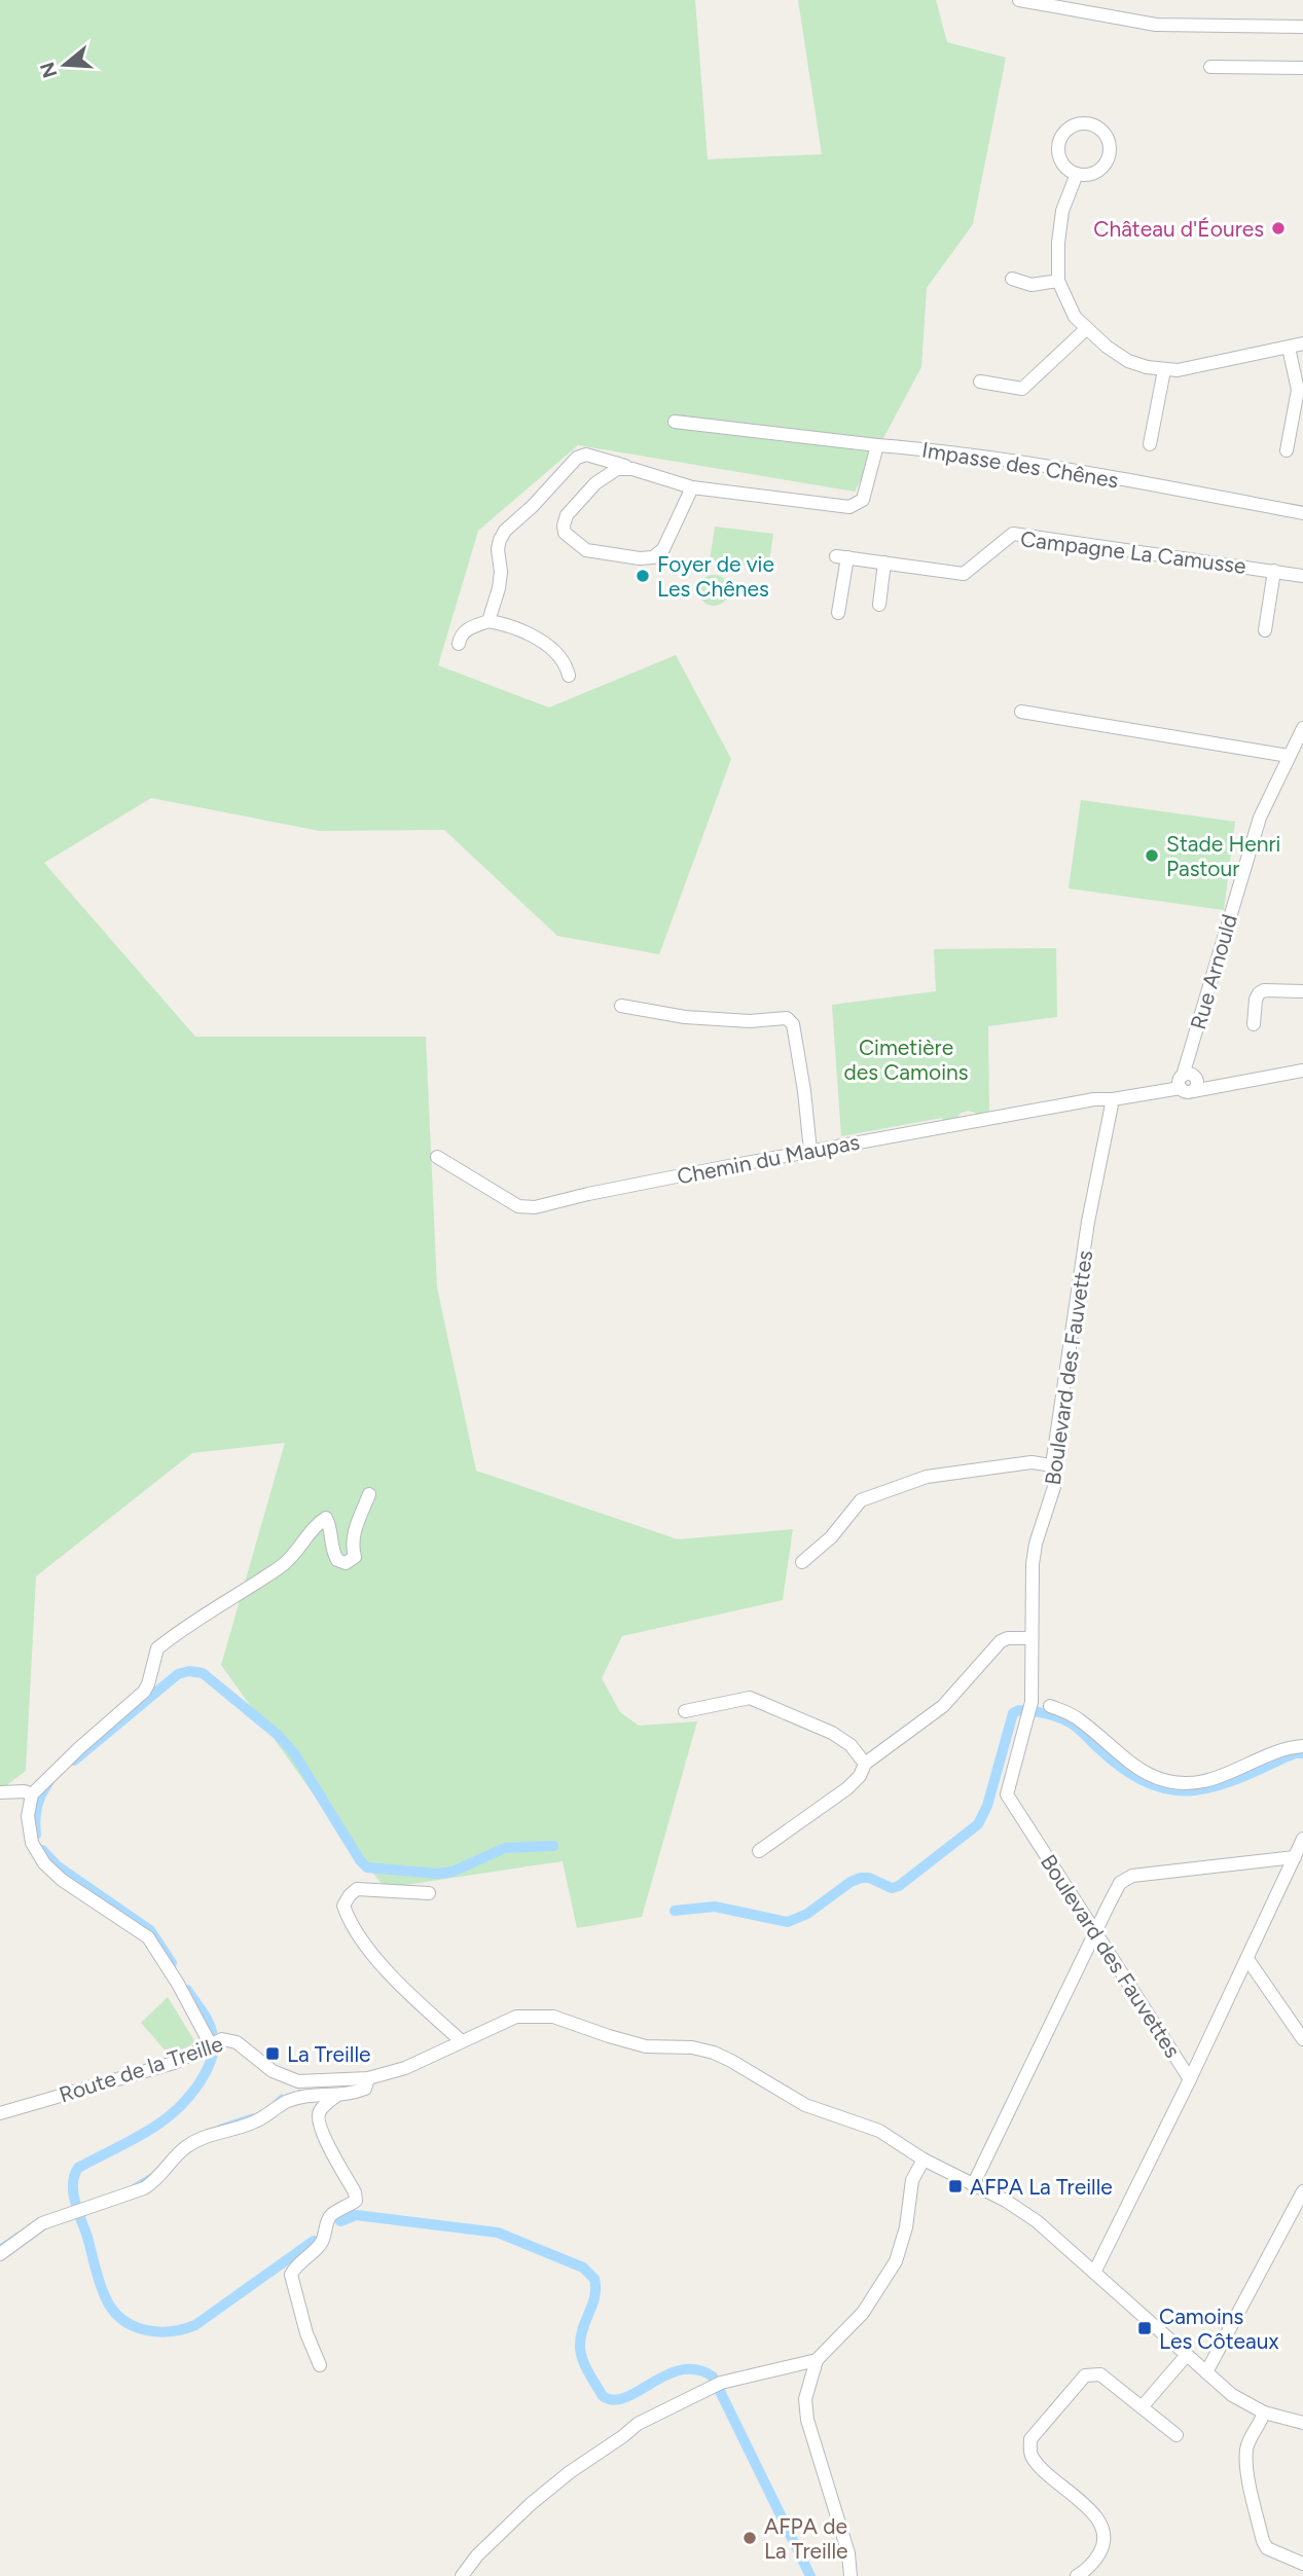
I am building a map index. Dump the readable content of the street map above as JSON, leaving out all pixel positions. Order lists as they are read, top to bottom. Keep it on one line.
{"streets":{"street":["Impasse des Chênes","Campagne La Camusse","Rue Arnould","Chemin du Maupas","Boulevard des Fauvettes","Route de la Treille"]},"crossings":[["Chemin du Maupas","Boulevard des Fauvettes"]],"parks":["Cimetière des Camoins"],"places":{"other":["Château d'Éoures","Foyer de vie Les Chênes","Stade Henri Pastour","AFPA de La Treille"],"transit":["La Treille","AFPA La Treille","Camoins Les Côteaux"]},"north":"left"}
